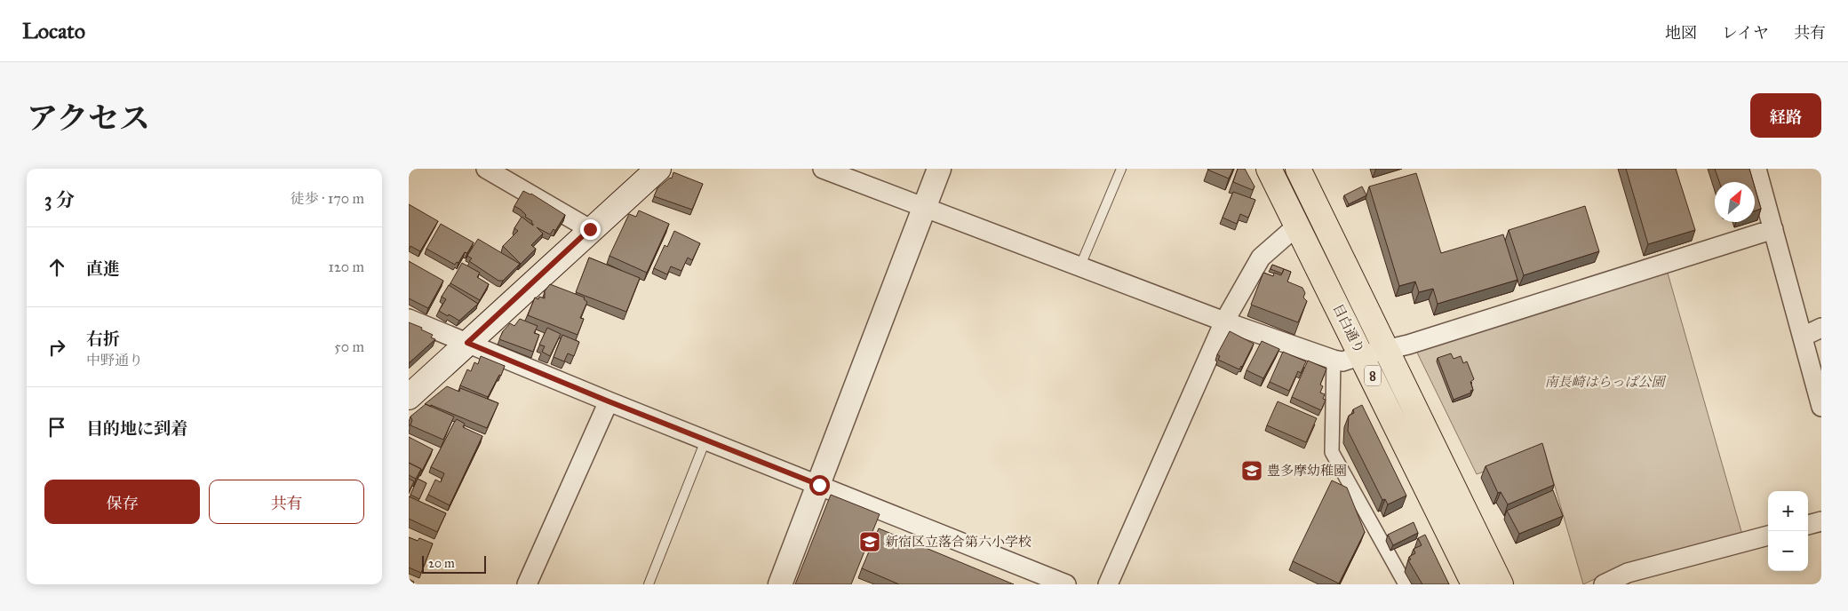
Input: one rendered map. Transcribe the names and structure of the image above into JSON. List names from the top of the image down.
{
  "streets": {
    "main road": ["目白通り", "8"]
  },
  "parks": ["南長崎はらっぱ公園"],
  "places": {
    "school or university": ["豊多摩幼稚園", "新宿区立落合第六小学校"]
  },
  "scale_bar": "20 m",
  "north": "top right",
  "page": {
    "header": "Locato",
    "nav": ["地図", "レイヤ", "共有"],
    "title": "アクセス",
    "buttons": [
      "経路",
      ["保存", "共有"]
    ],
    "heading": ["3 分", "徒歩 · 170 m"],
    "list": [
      ["直進", "120 m"],
      ["右折", "中野通り", "50 m"],
      "目的地に到着"
    ],
    "map_buttons": ["+", "−"],
    "scale": "20 m"
  }
}
